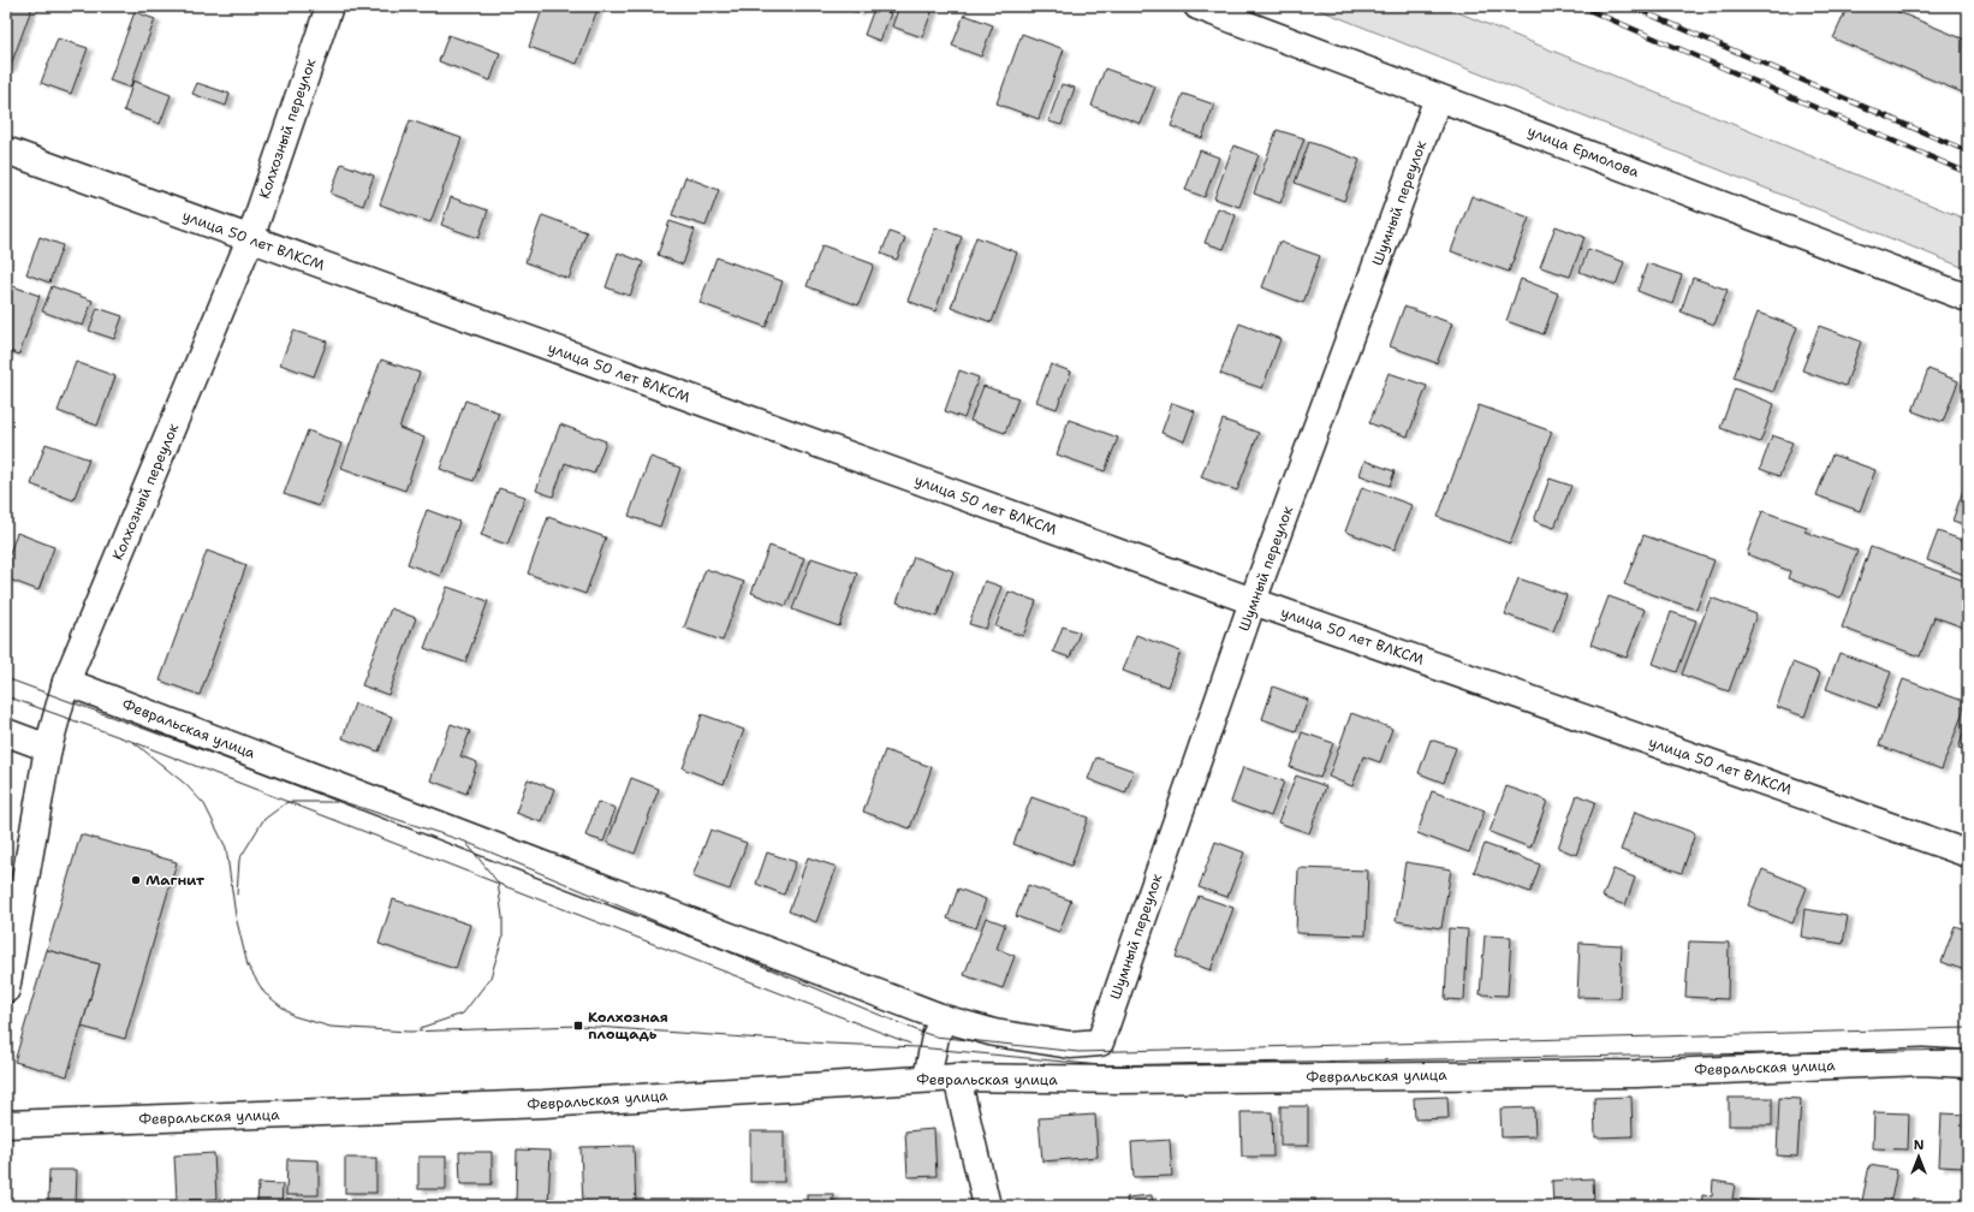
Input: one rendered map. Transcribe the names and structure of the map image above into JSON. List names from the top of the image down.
{
  "streets": {
    "street": [
      "Колхозный переулок",
      "улица Ермолова",
      "Шумный переулок",
      "улица 50 лет ВЛКСМ",
      "Февральская улица"
    ]
  },
  "crossings": [
    ["Колхозный переулок", "улица 50 лет ВЛКСМ"],
    ["Колхозный переулок", "Февральская улица"],
    ["улица Ермолова", "Шумный переулок"],
    ["Шумный переулок", "улица 50 лет ВЛКСМ"],
    ["Шумный переулок", "Февральская улица"]
  ],
  "places": {
    "other": ["Магнит"],
    "transit": ["Колхозная площадь"]
  },
  "north": "top"
}
